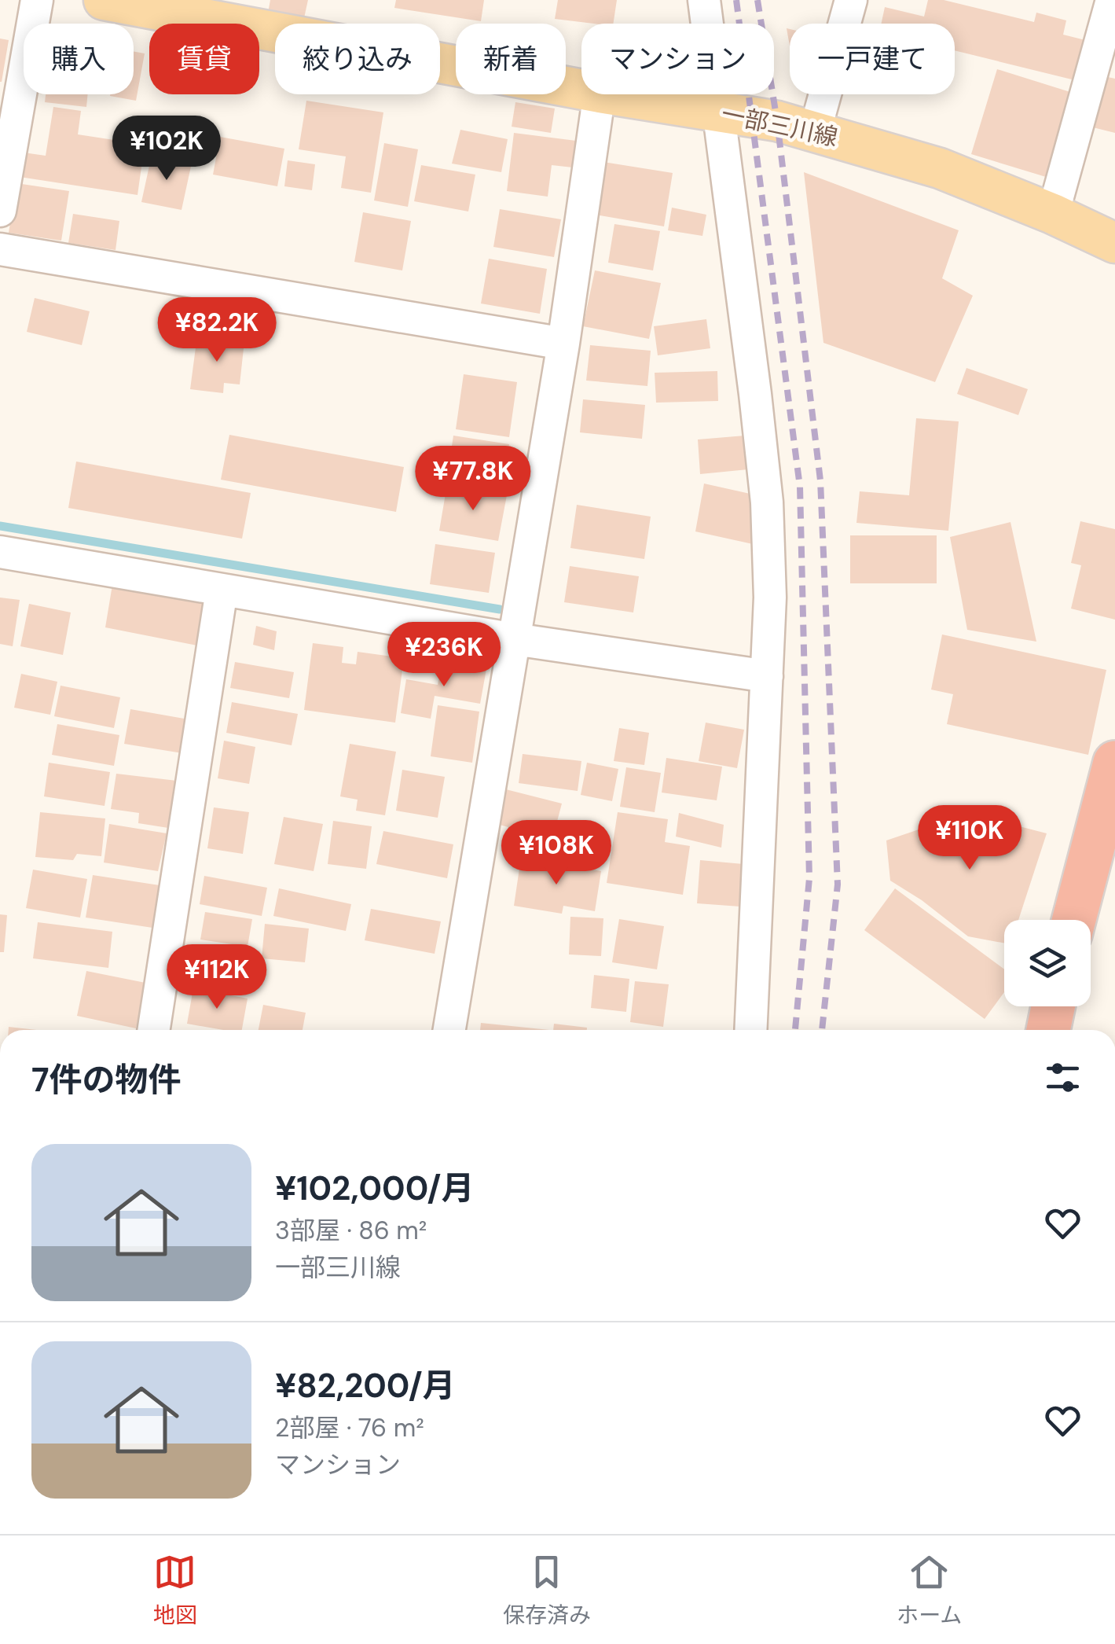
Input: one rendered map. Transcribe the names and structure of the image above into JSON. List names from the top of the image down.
{
  "streets": {
    "main road": ["一部三川線"]
  },
  "page": {
    "chip": [
      "購入",
      "賃貸",
      "絞り込み",
      "新着",
      "マンション",
      "一戸建て"
    ],
    "price": [
      "¥102K",
      "¥82.2K",
      "¥77.8K",
      "¥236K",
      "¥110K",
      "¥108K",
      "¥112K"
    ],
    "heading": "7件の物件",
    "list": [
      {
        "name": "¥102,000/月",
        "note": "3部屋 · 86 m² · 一部三川線"
      },
      {
        "name": "¥82,200/月",
        "note": "2部屋 · 76 m² · マンション"
      }
    ],
    "tabs": ["地図", "保存済み", "ホーム"]
  }
}
